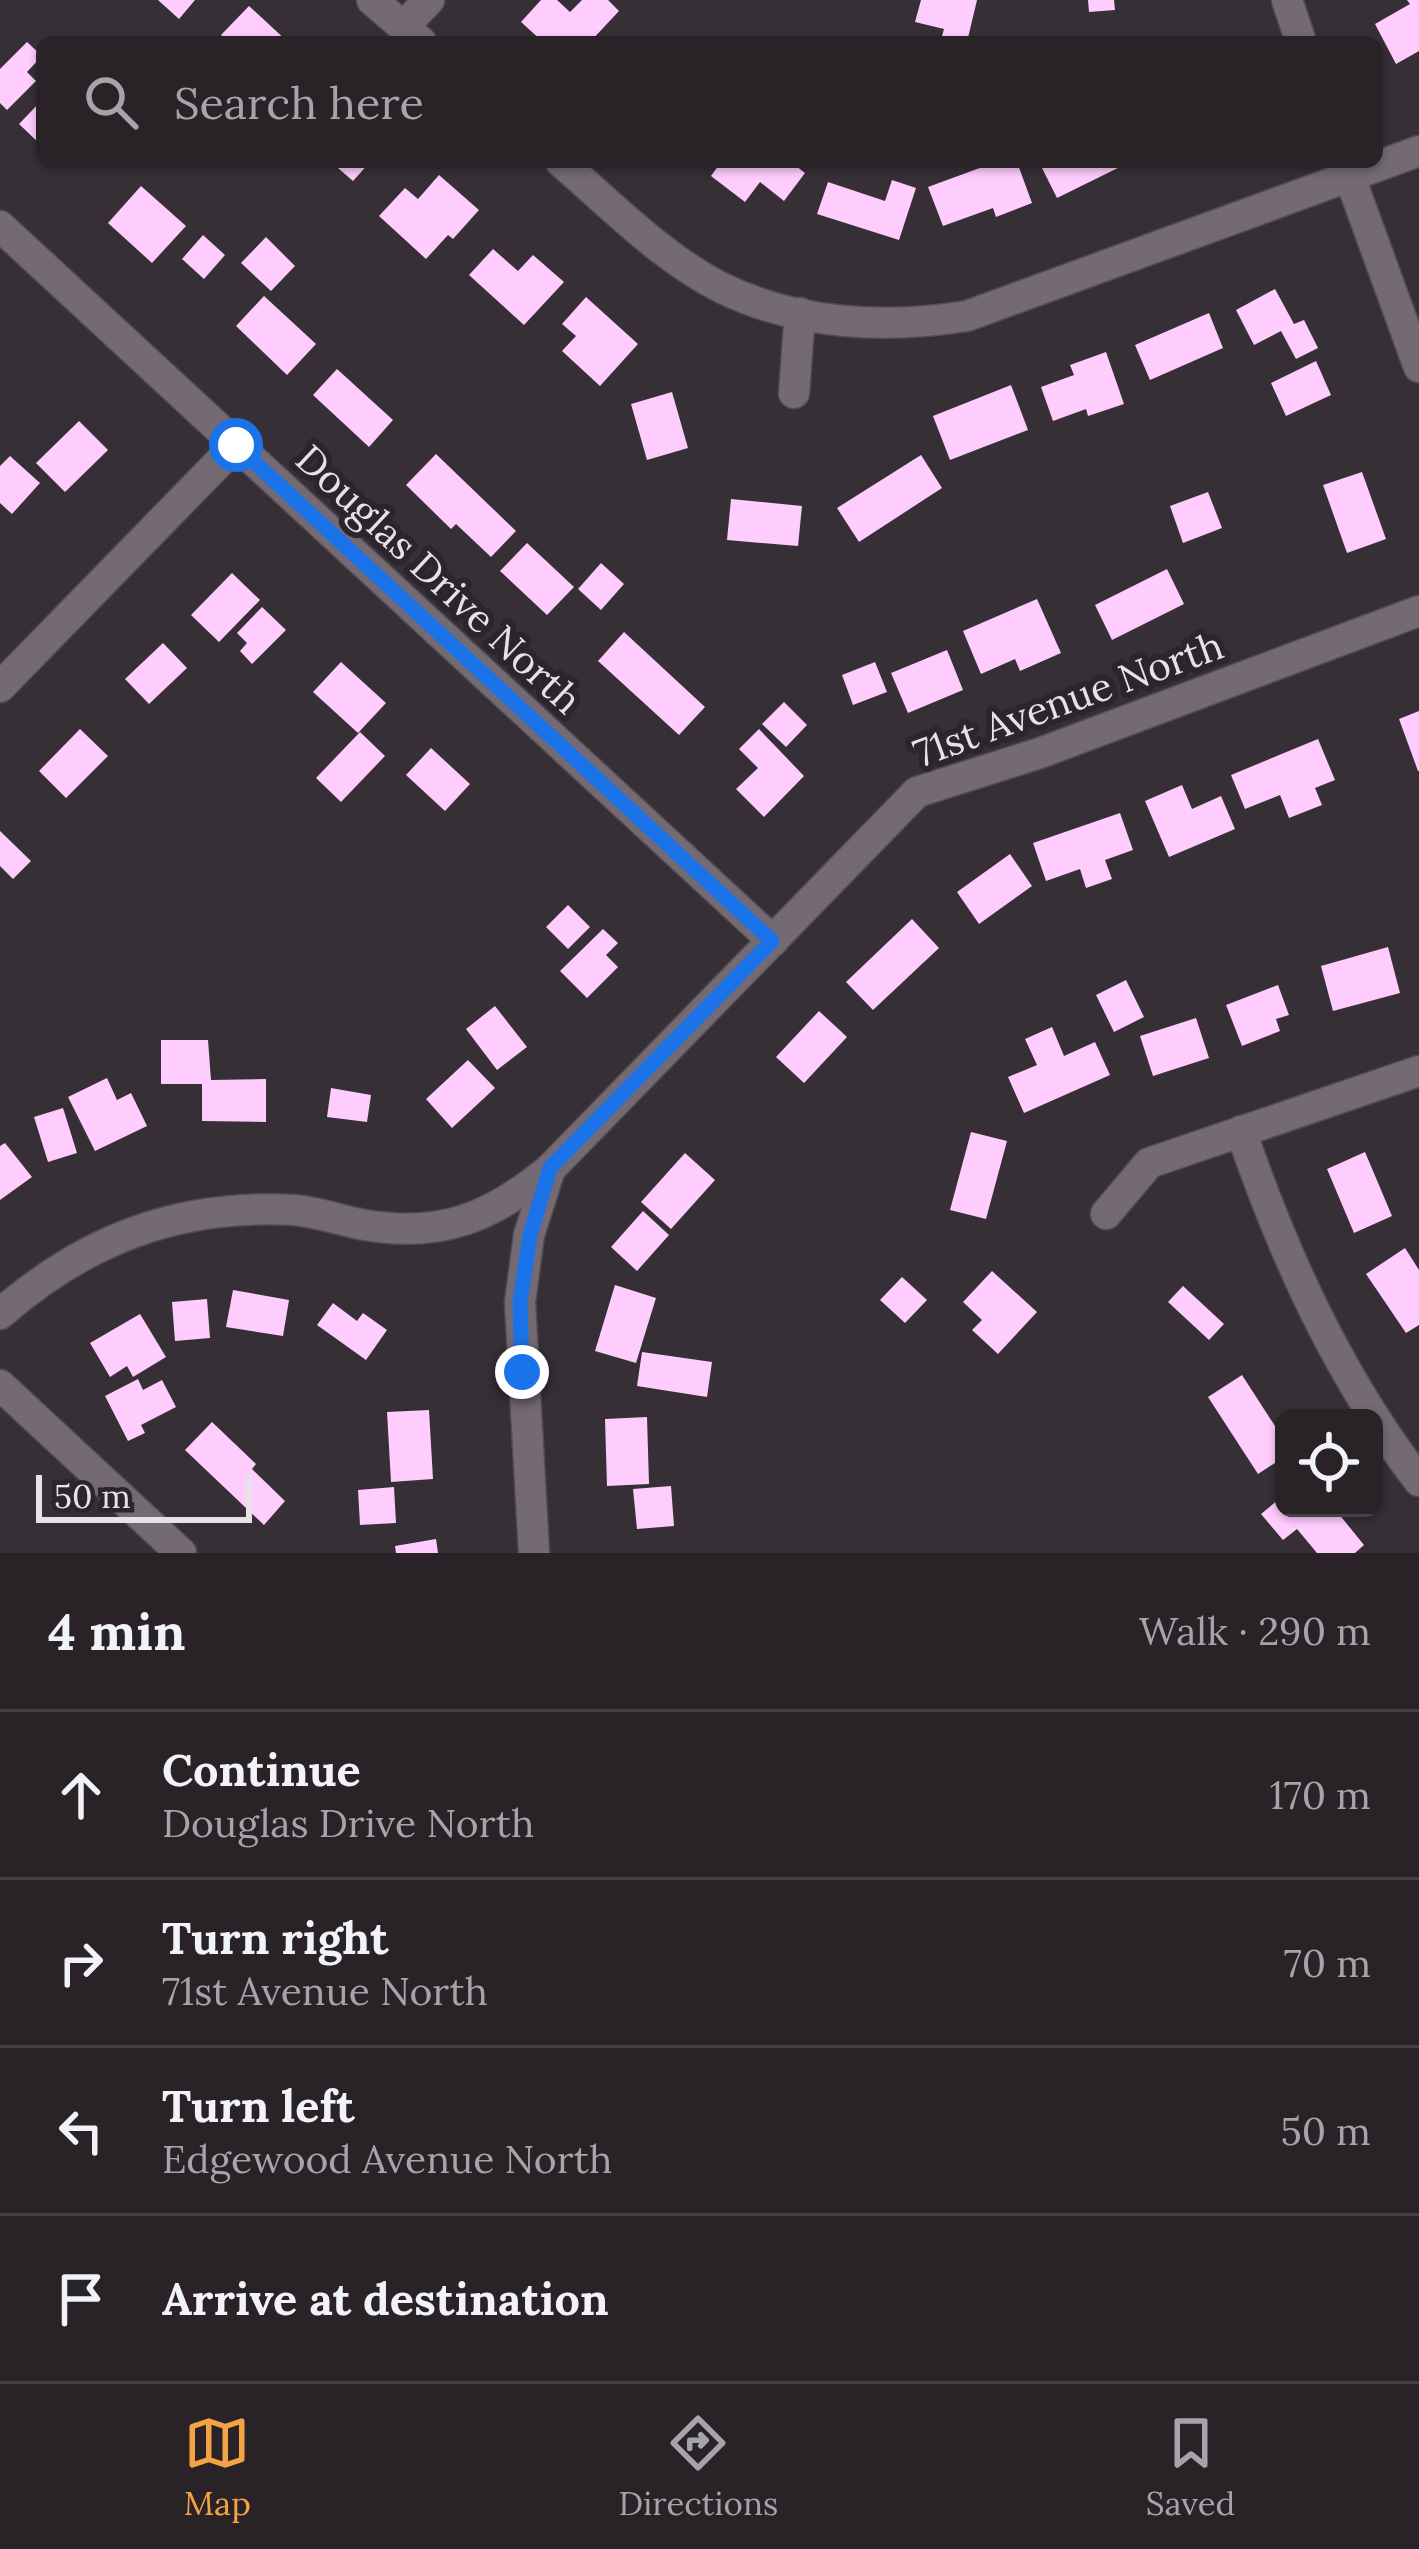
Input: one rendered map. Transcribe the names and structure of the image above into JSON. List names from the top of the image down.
{
  "streets": {
    "street": ["Douglas Drive North", "71st Avenue North"]
  },
  "crossings": [
    ["Douglas Drive North", "71st Avenue North"]
  ],
  "scale_bar": "50 m",
  "page": {
    "search": "Search here",
    "scale": "50 m",
    "heading": ["4 min", "Walk · 290 m"],
    "list": [
      ["Continue", "Douglas Drive North", "170 m"],
      ["Turn right", "71st Avenue North", "70 m"],
      ["Turn left", "Edgewood Avenue North", "50 m"],
      "Arrive at destination"
    ],
    "nav": ["Map", "Directions", "Saved"]
  }
}
